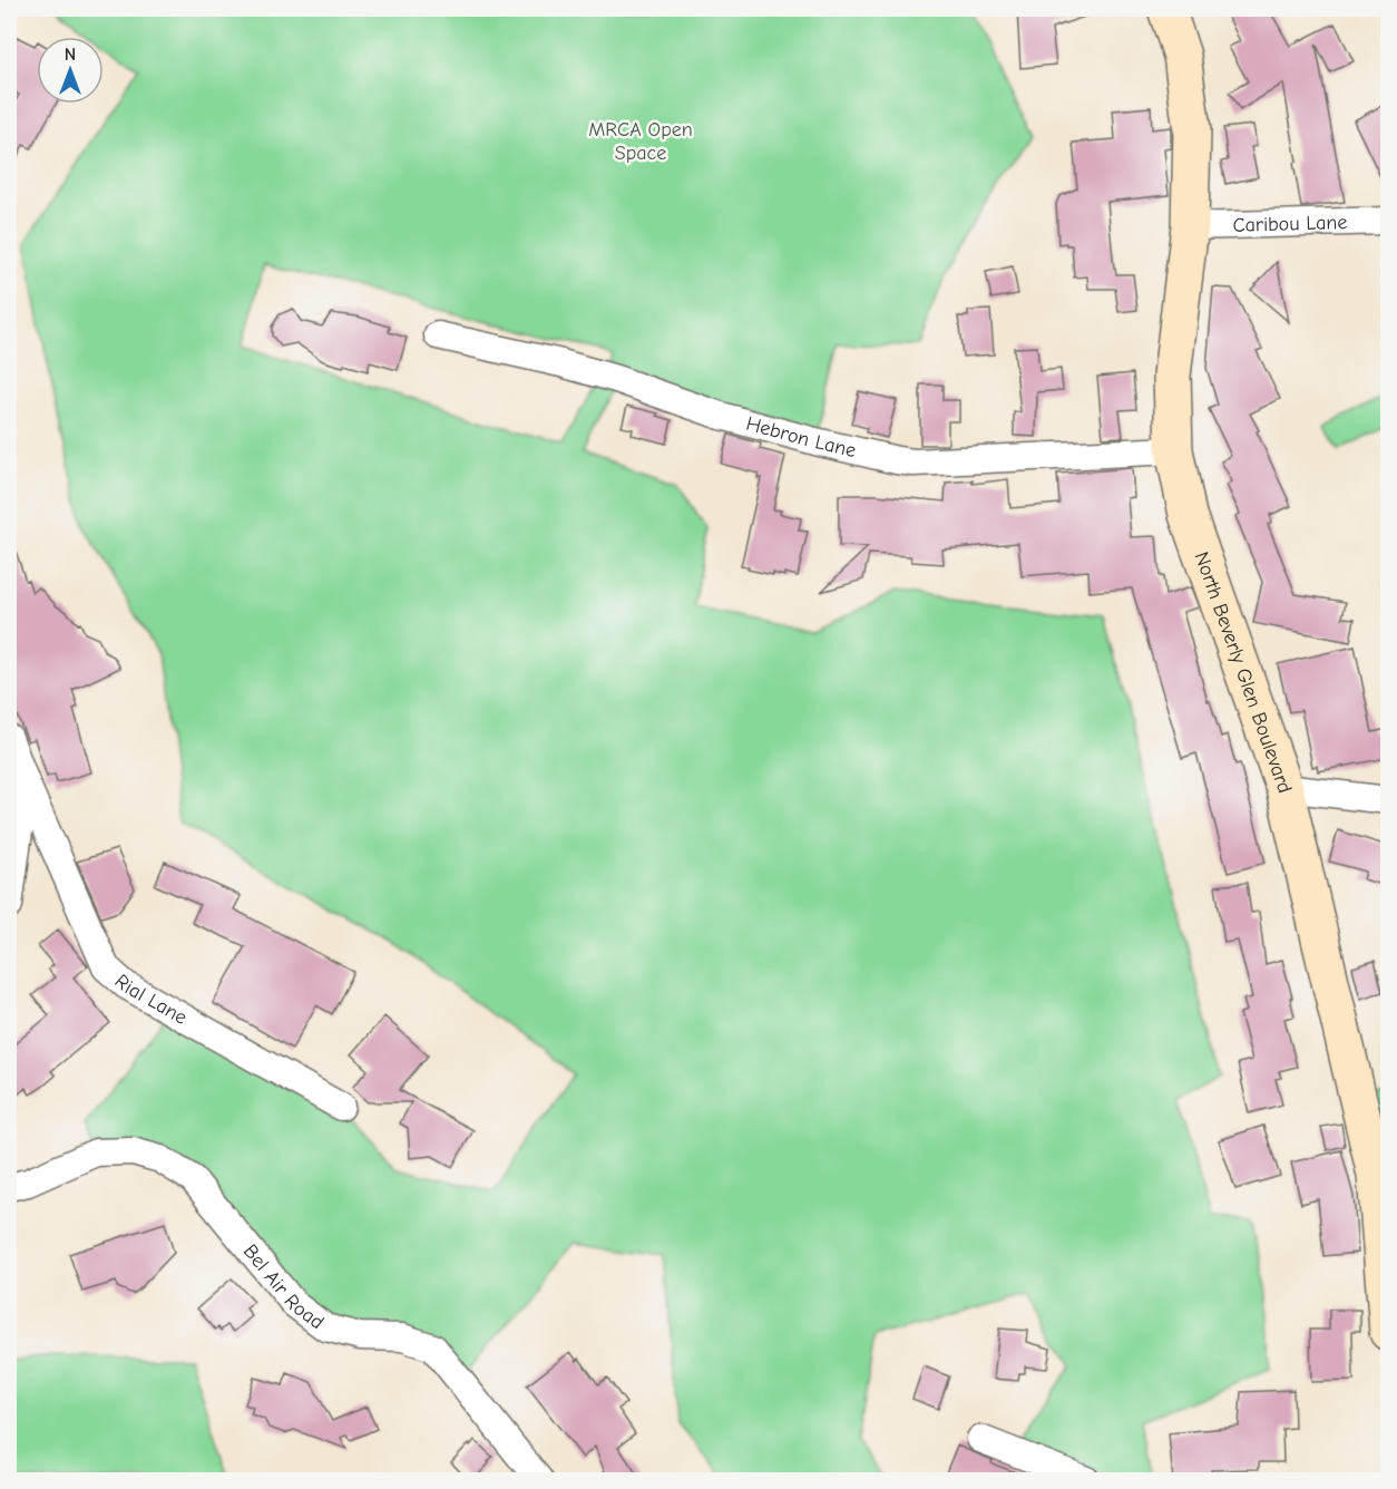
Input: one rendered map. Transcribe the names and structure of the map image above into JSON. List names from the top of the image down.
{
  "streets": {
    "main road": ["North Beverly Glen Boulevard"],
    "street": [
      "Caribou Lane",
      "Hebron Lane",
      "Rial Lane",
      "Bel Air Road"
    ]
  },
  "crossings": [
    ["Caribou Lane", "North Beverly Glen Boulevard"],
    ["Hebron Lane", "North Beverly Glen Boulevard"]
  ],
  "parks": ["MRCA Open Space"],
  "north": "top"
}
